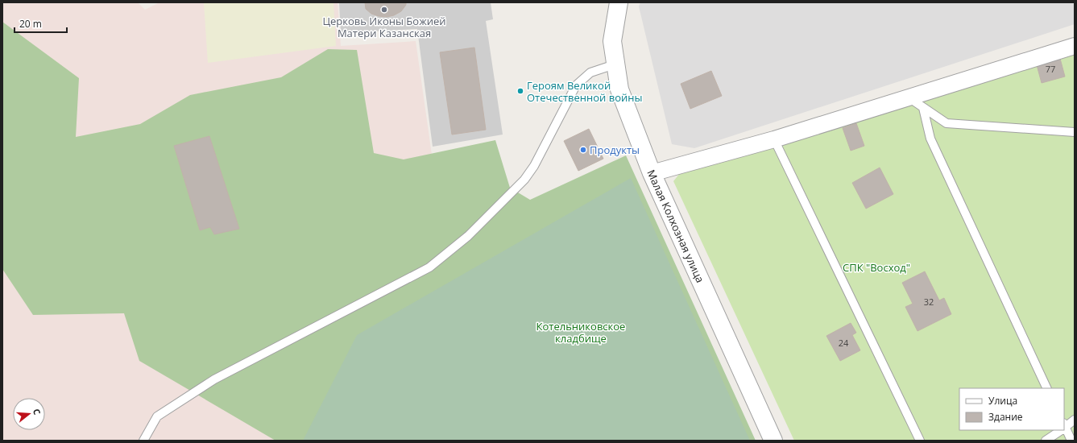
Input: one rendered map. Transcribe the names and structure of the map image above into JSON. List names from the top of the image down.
{
  "streets": {
    "street": ["Малая Колхозная улица"]
  },
  "parks": ["СПК \"Восход\"", "Котельниковское кладбище"],
  "places": ["Церковь Иконы Божией Матери Казанская", "Героям Великой Отечественной войны", "Продукты"],
  "house_numbers": ["77", "32", "24"],
  "legend": ["Улица", "Здание"],
  "scale_bar": "20 m",
  "north": "right"
}
